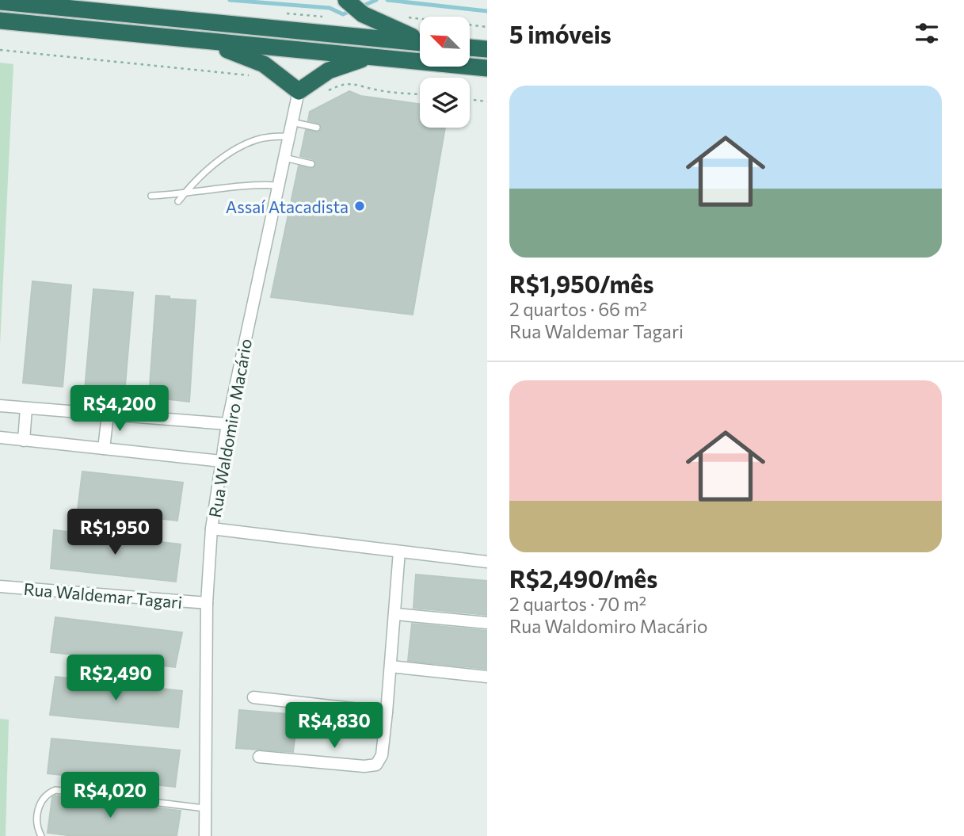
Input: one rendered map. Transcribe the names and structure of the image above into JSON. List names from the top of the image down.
{
  "streets": {
    "street": ["Rua Waldomiro Macário", "Rua Waldemar Tagari"]
  },
  "crossings": [
    ["Rua Waldomiro Macário", "Rua Waldemar Tagari"]
  ],
  "places": ["Assaí Atacadista"],
  "north": "top left",
  "page": {
    "heading": "5 imóveis",
    "list": [
      {
        "name": "R$1,950/mês",
        "note": "2 quartos · 66 m² · Rua Waldemar Tagari"
      },
      {
        "name": "R$2,490/mês",
        "note": "2 quartos · 70 m² · Rua Waldomiro Macário"
      }
    ],
    "price": [
      "R$4,200",
      "R$1,950",
      "R$2,490",
      "R$4,830",
      "R$4,020"
    ]
  }
}
